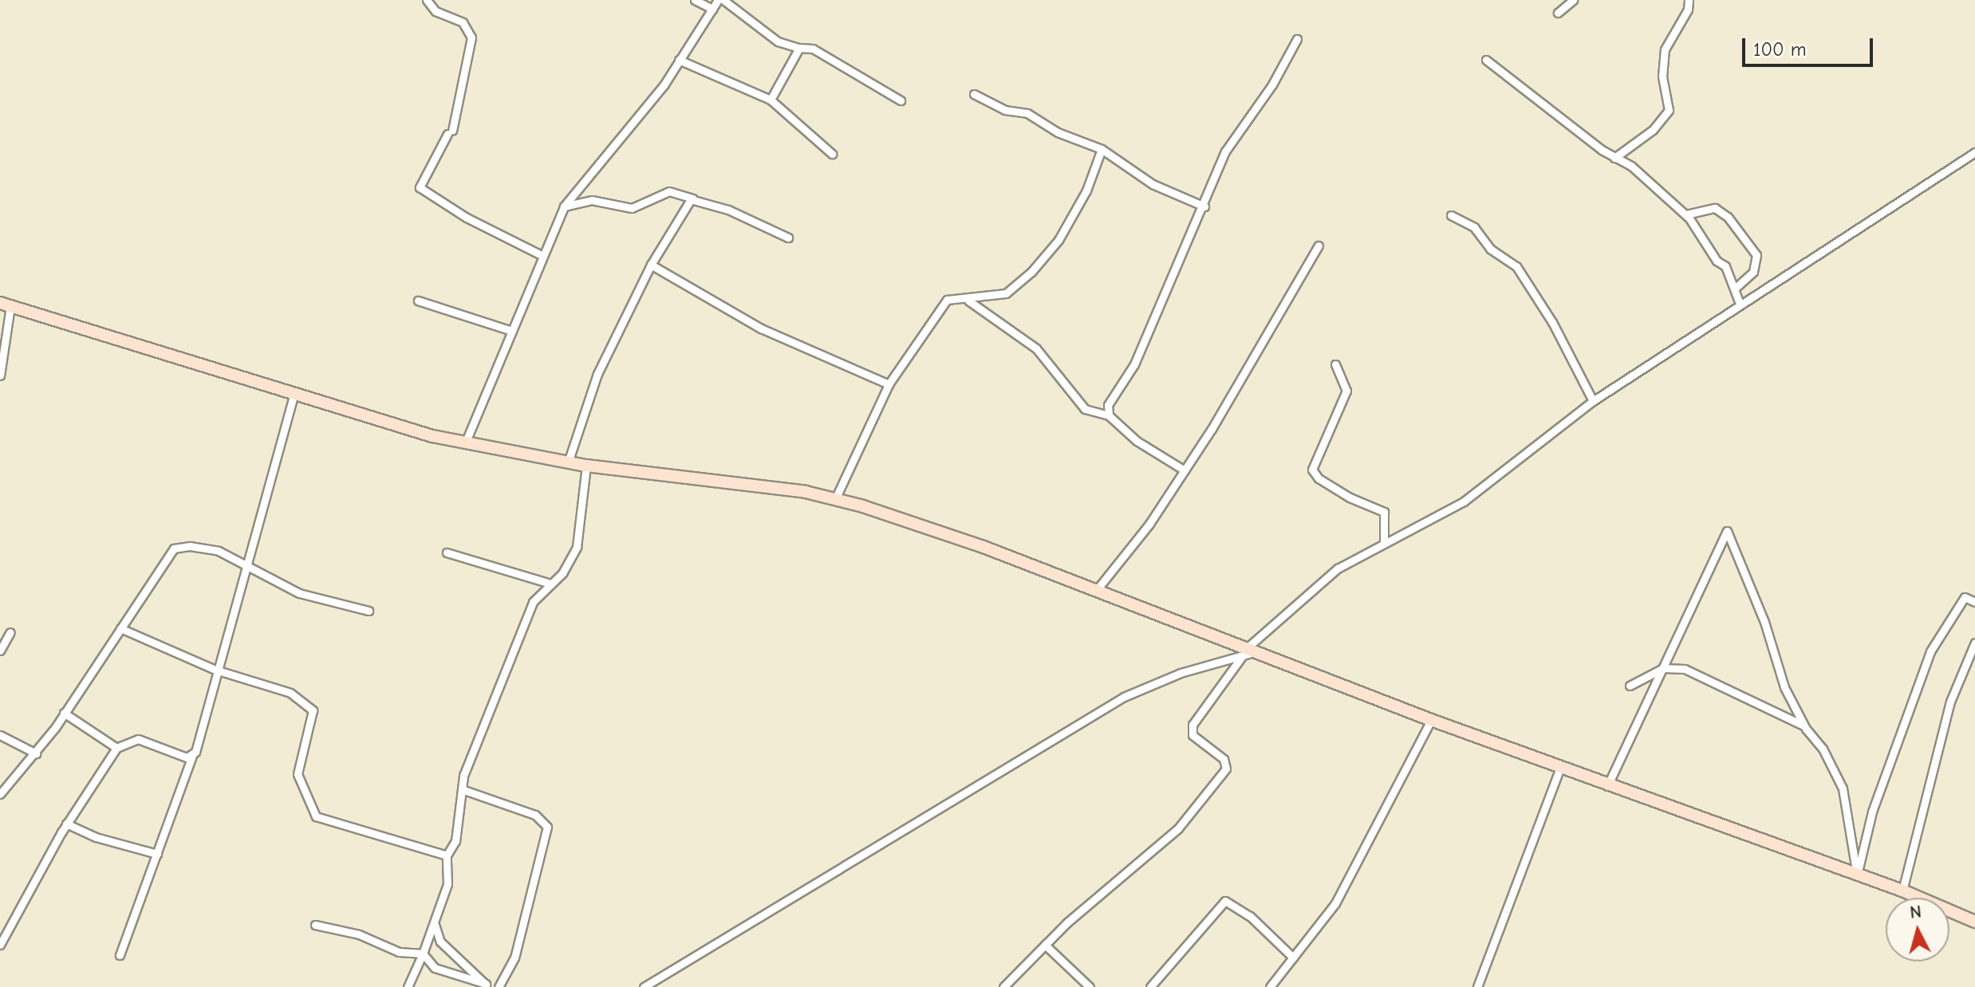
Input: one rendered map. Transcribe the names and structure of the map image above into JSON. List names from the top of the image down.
{
  "scale_bar": "100 m",
  "north": "top"
}
